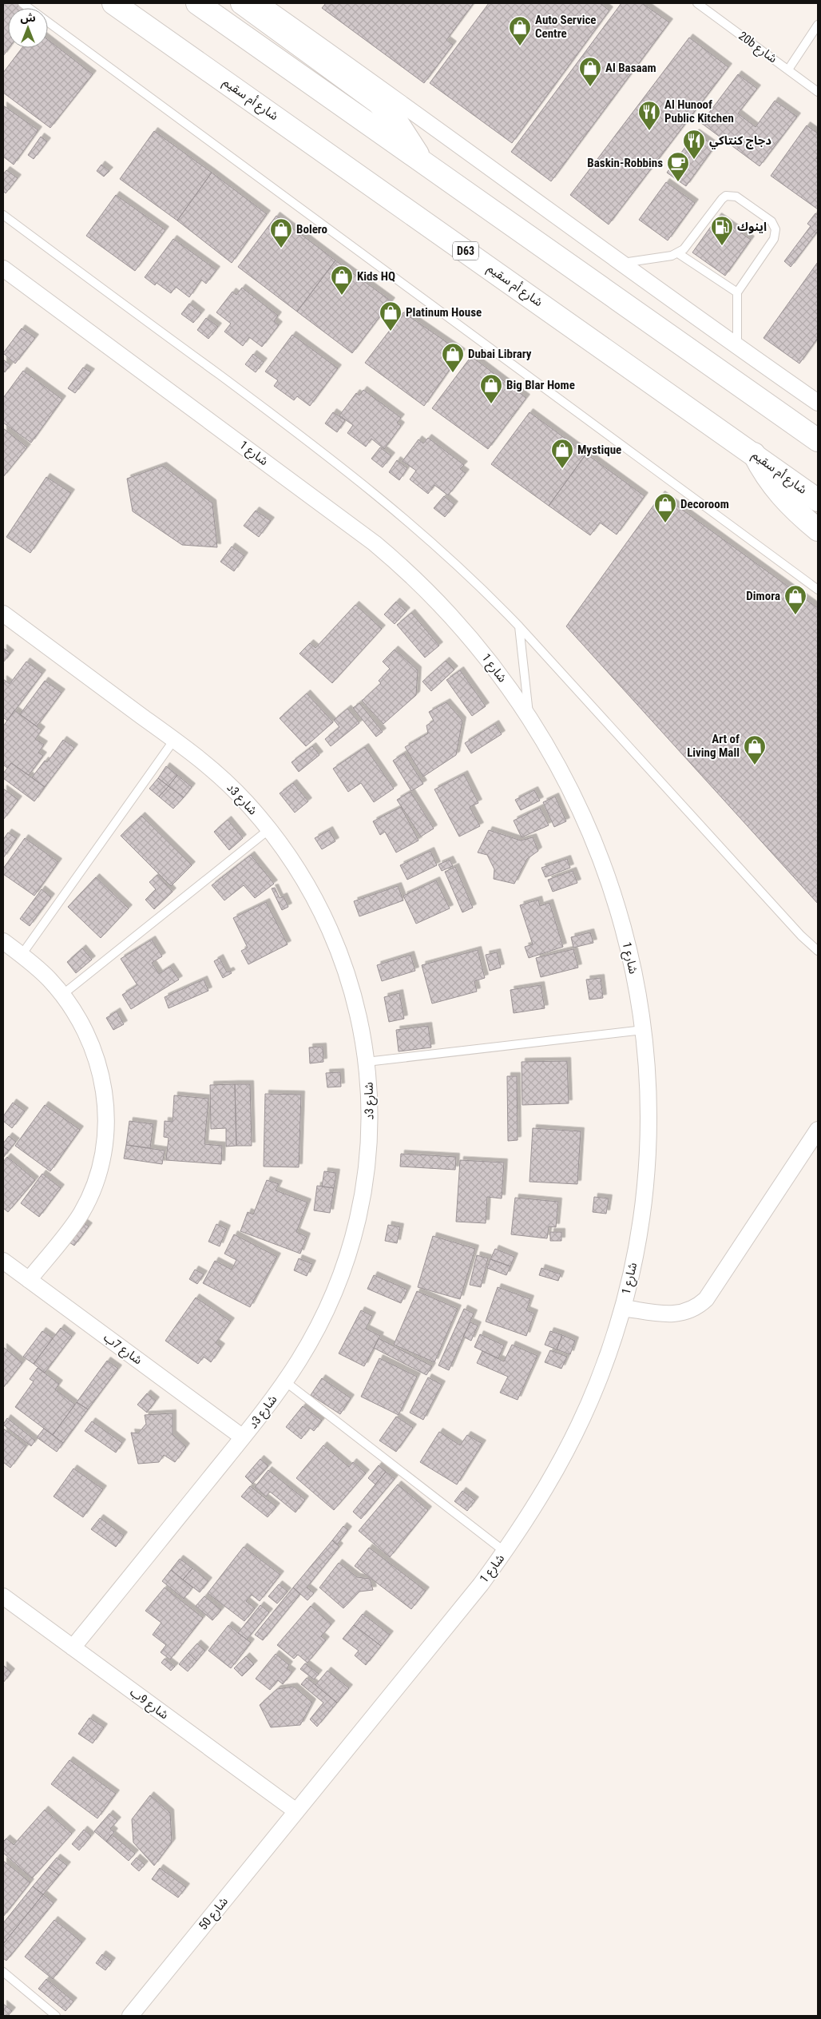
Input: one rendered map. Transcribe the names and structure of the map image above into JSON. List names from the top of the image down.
{
  "streets": {
    "main road": ["شارع أم سقيم", "D63"],
    "street": [
      "شارع 1",
      "شارع 3د",
      "شارع 7ب",
      "شارع 9ب",
      "شارع 50"
    ],
    "lane": ["20b شارع"]
  },
  "crossings": [
    ["شارع 1", "شارع 9ب"],
    ["شارع 1", "شارع 50"],
    ["شارع 3د", "شارع 7ب"],
    ["شارع 3د", "شارع 9ب"],
    ["شارع 9ب", "شارع 50"]
  ],
  "places": {
    "shop": [
      "Auto Service Centre",
      "Al Basaam",
      "Bolero",
      "Kids HQ",
      "Platinum House",
      "Dubai Library",
      "Big Blar Home",
      "Mystique",
      "Decoroom",
      "Dimora",
      "Art of Living Mall"
    ],
    "restaurant": ["Al Hunoof Public Kitchen", "دجاج كنتاكي"],
    "cafe": ["Baskin-Robbins"],
    "fuel station": ["اينوك"]
  },
  "north": "top"
}
